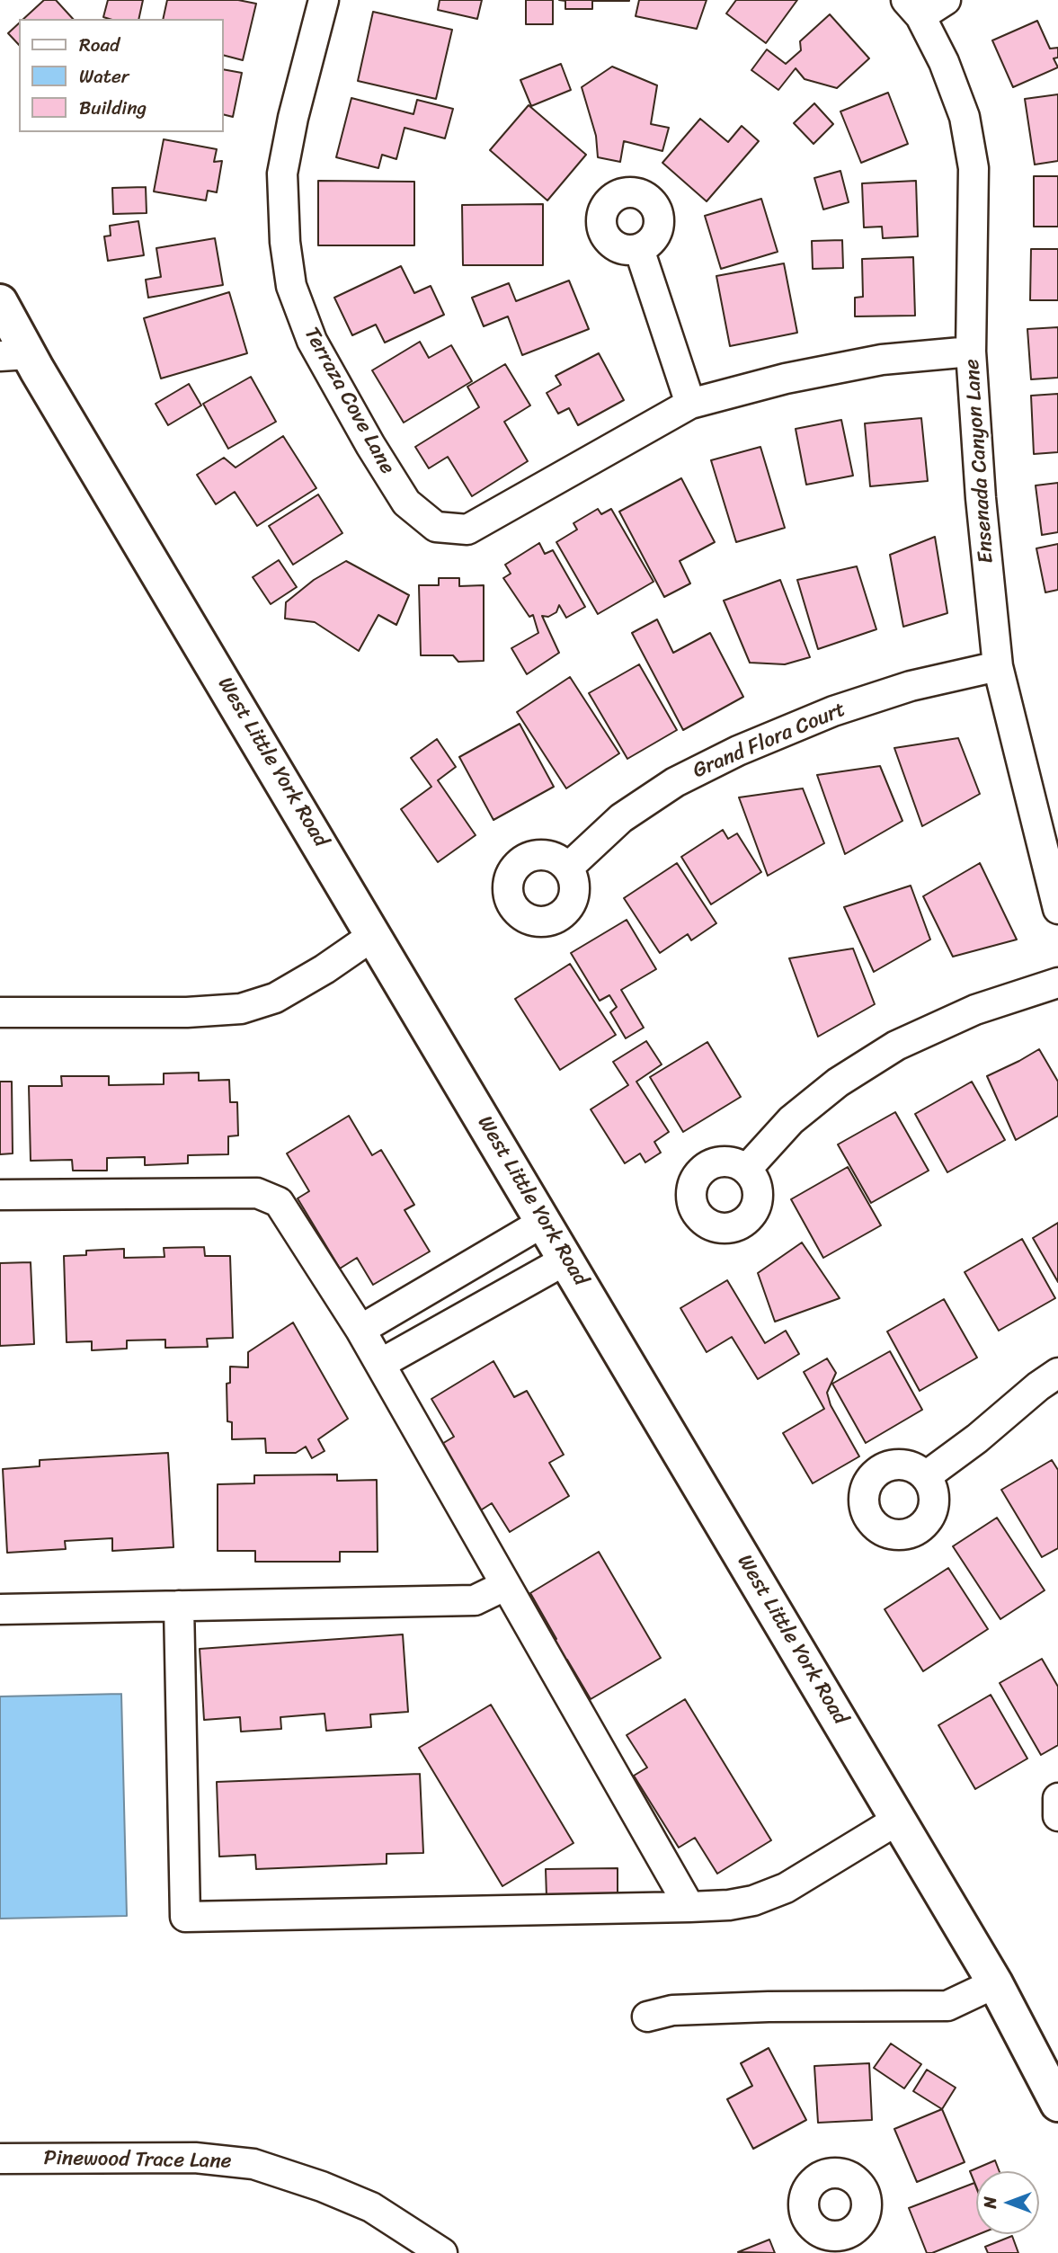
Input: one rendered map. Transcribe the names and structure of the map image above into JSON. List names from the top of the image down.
{
  "streets": {
    "main road": ["West Little York Road"],
    "street": [
      "Terraza Cove Lane",
      "Ensenada Canyon Lane",
      "Grand Flora Court",
      "Pinewood Trace Lane"
    ]
  },
  "crossings": [
    ["Ensenada Canyon Lane", "Grand Flora Court"]
  ],
  "legend": ["Road", "Water", "Building"],
  "north": "left"
}
